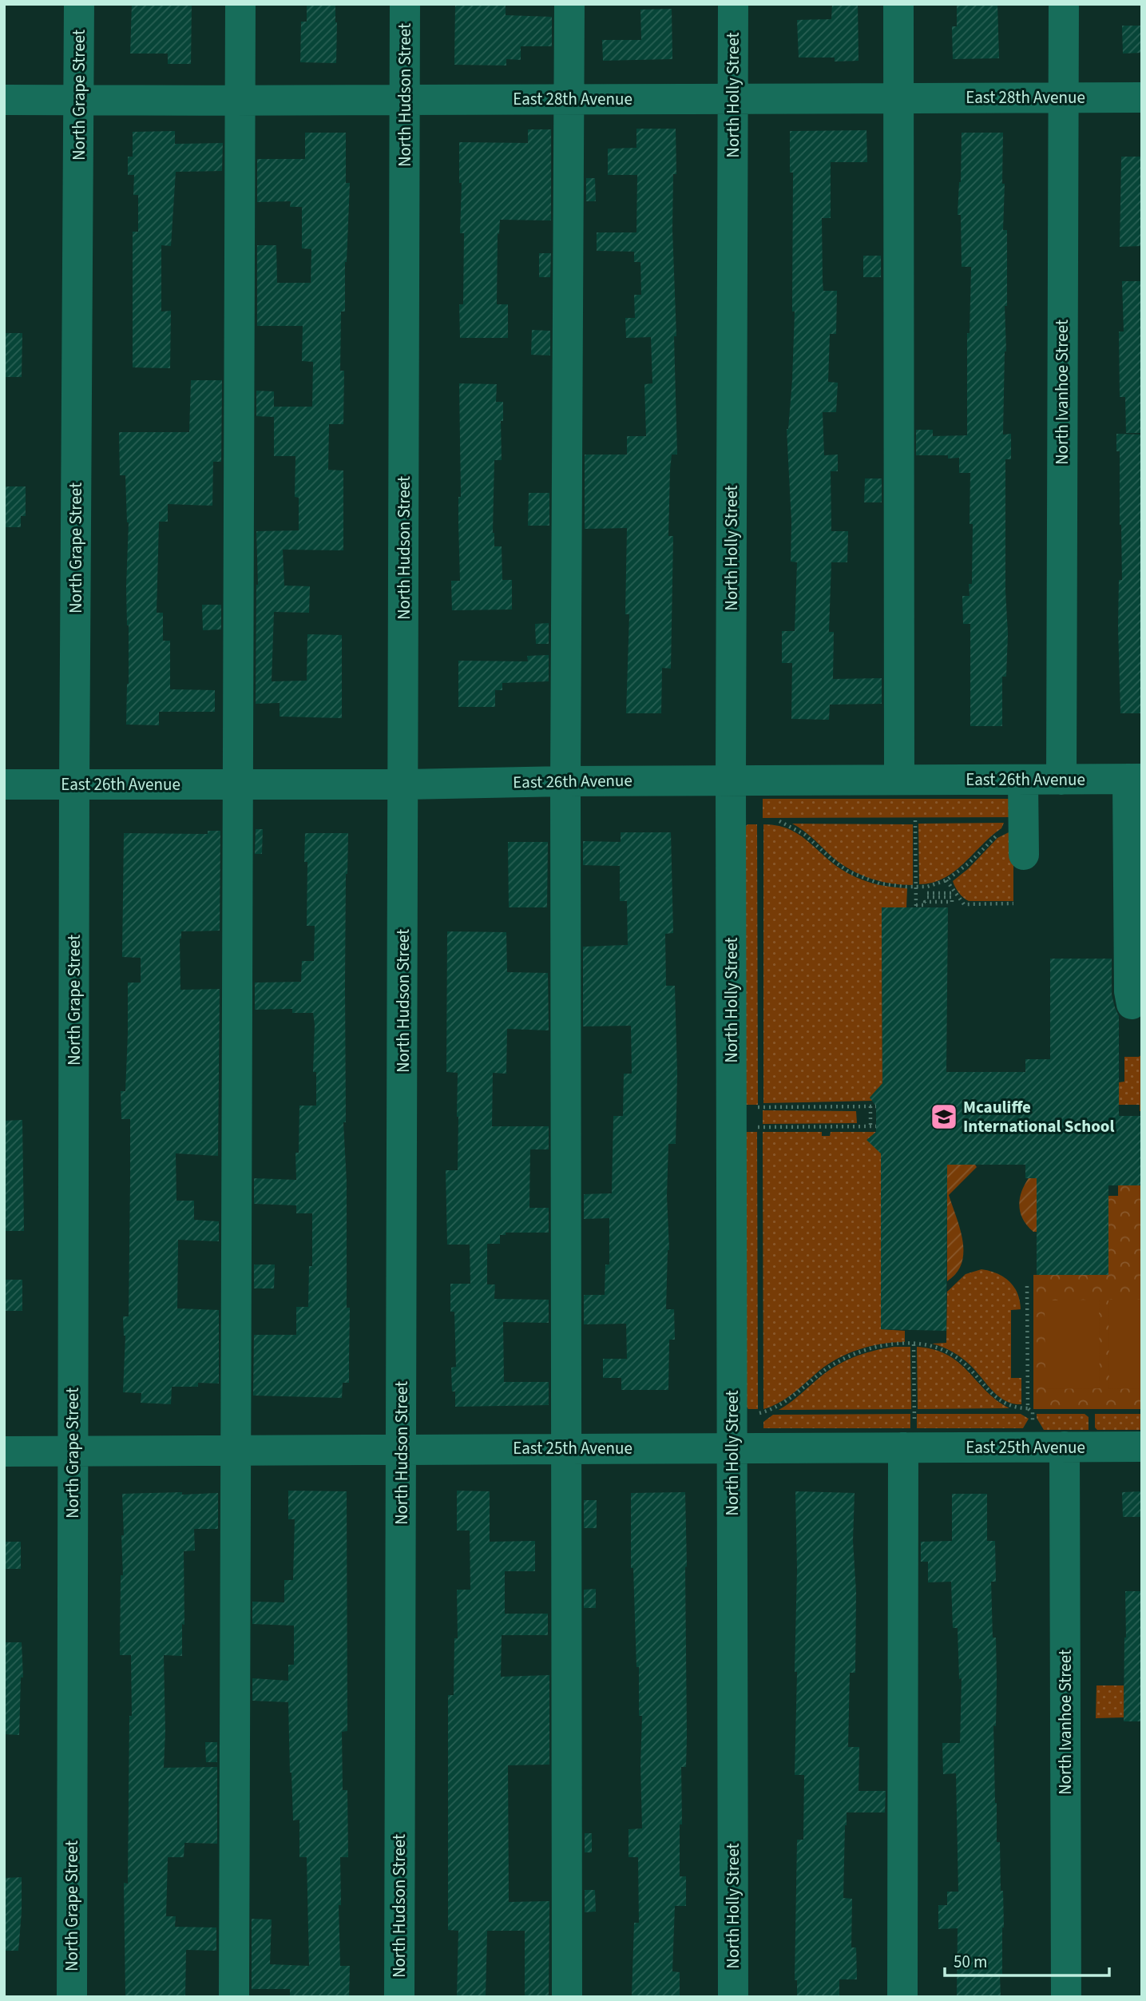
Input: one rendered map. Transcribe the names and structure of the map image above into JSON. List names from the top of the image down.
{
  "streets": {
    "street": [
      "North Grape Street",
      "North Hudson Street",
      "North Holly Street",
      "East 28th Avenue",
      "North Ivanhoe Street",
      "East 26th Avenue",
      "East 25th Avenue"
    ]
  },
  "crossings": [
    ["North Grape Street", "East 28th Avenue"],
    ["North Grape Street", "East 26th Avenue"],
    ["North Grape Street", "East 25th Avenue"],
    ["North Hudson Street", "East 28th Avenue"],
    ["North Hudson Street", "East 26th Avenue"],
    ["North Hudson Street", "East 25th Avenue"],
    ["North Holly Street", "East 28th Avenue"],
    ["North Holly Street", "East 26th Avenue"],
    ["North Holly Street", "East 25th Avenue"],
    ["East 28th Avenue", "North Ivanhoe Street"],
    ["North Ivanhoe Street", "East 26th Avenue"],
    ["North Ivanhoe Street", "East 25th Avenue"]
  ],
  "places": {
    "school or university": ["Mcauliffe International School"]
  },
  "scale_bar": "50 m"
}
